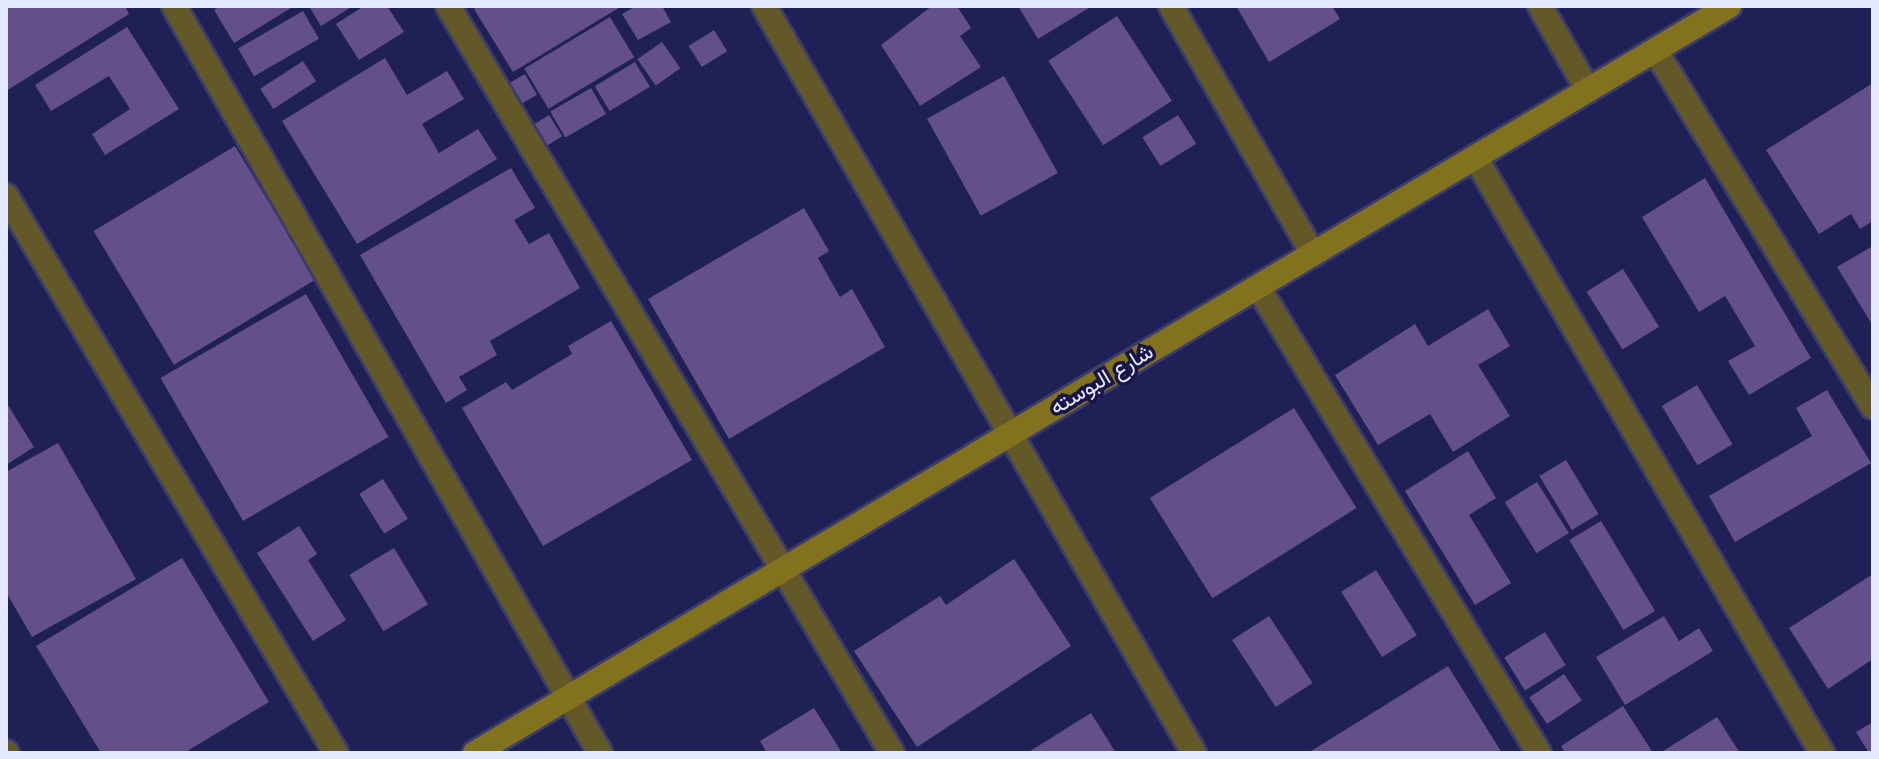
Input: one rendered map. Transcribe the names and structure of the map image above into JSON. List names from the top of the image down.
{
  "streets": {
    "street": ["شارع البوسته"]
  }
}
